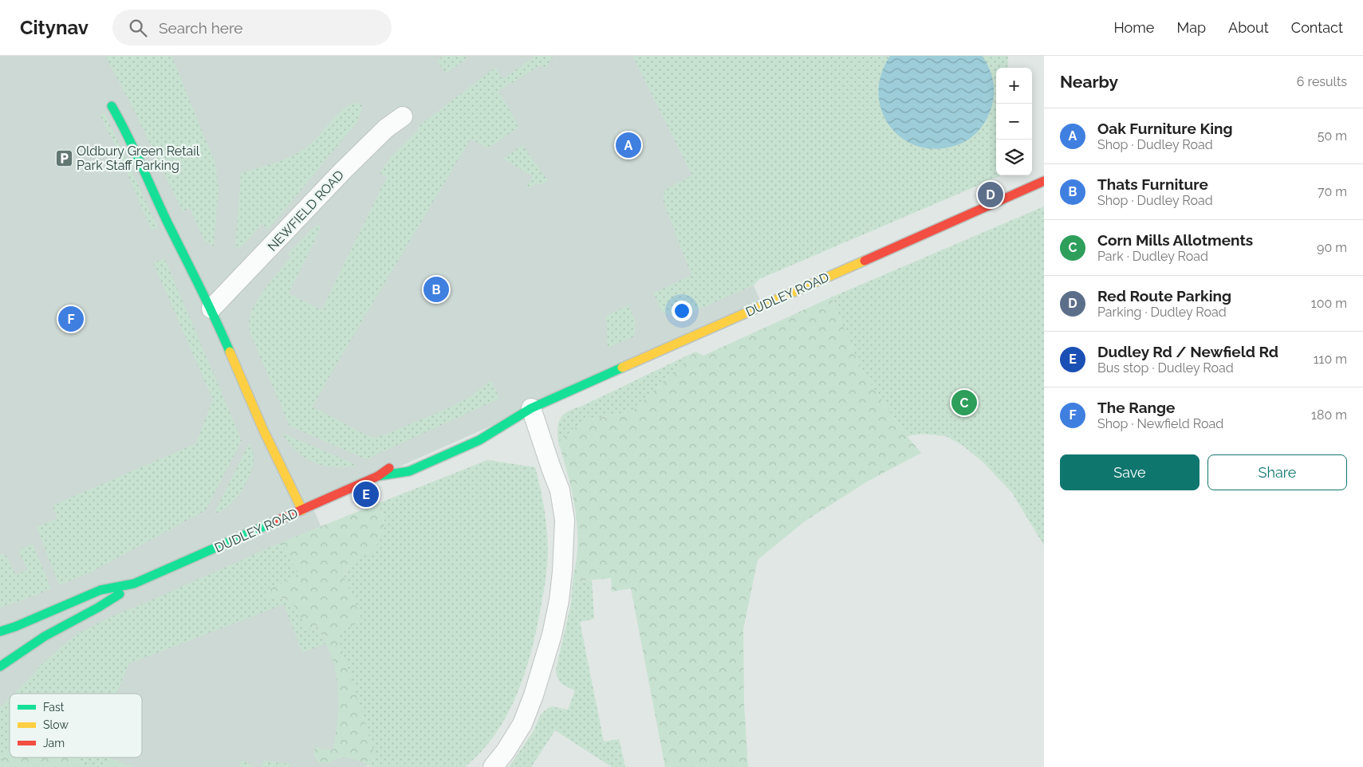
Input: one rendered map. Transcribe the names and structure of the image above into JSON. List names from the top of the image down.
{
  "streets": {
    "main road": ["DUDLEY ROAD"],
    "street": ["NEWFIELD ROAD"]
  },
  "places": {
    "parking": ["Oldbury Green Retail Park Staff Parking"]
  },
  "legend": ["Fast", "Slow", "Jam"],
  "page": {
    "header": "Citynav",
    "search": "Search here",
    "nav": [
      "Home",
      "Map",
      "About",
      "Contact"
    ],
    "heading": ["Nearby", "6 results"],
    "map_buttons": ["+", "−"],
    "list": [
      {
        "mark": "A",
        "name": "Oak Furniture King",
        "note": "Shop · Dudley Road",
        "value": "50 m"
      },
      {
        "mark": "B",
        "name": "Thats Furniture",
        "note": "Shop · Dudley Road",
        "value": "70 m"
      },
      {
        "mark": "C",
        "name": "Corn Mills Allotments",
        "note": "Park · Dudley Road",
        "value": "90 m"
      },
      {
        "mark": "D",
        "name": "Red Route Parking",
        "note": "Parking · Dudley Road",
        "value": "100 m"
      },
      {
        "mark": "E",
        "name": "Dudley Rd / Newfield Rd",
        "note": "Bus stop · Dudley Road",
        "value": "110 m"
      },
      {
        "mark": "F",
        "name": "The Range",
        "note": "Shop · Newfield Road",
        "value": "180 m"
      }
    ],
    "pins": [
      "A",
      "D",
      "B",
      "F",
      "C",
      "E"
    ],
    "buttons": ["Save", "Share"]
  }
}
